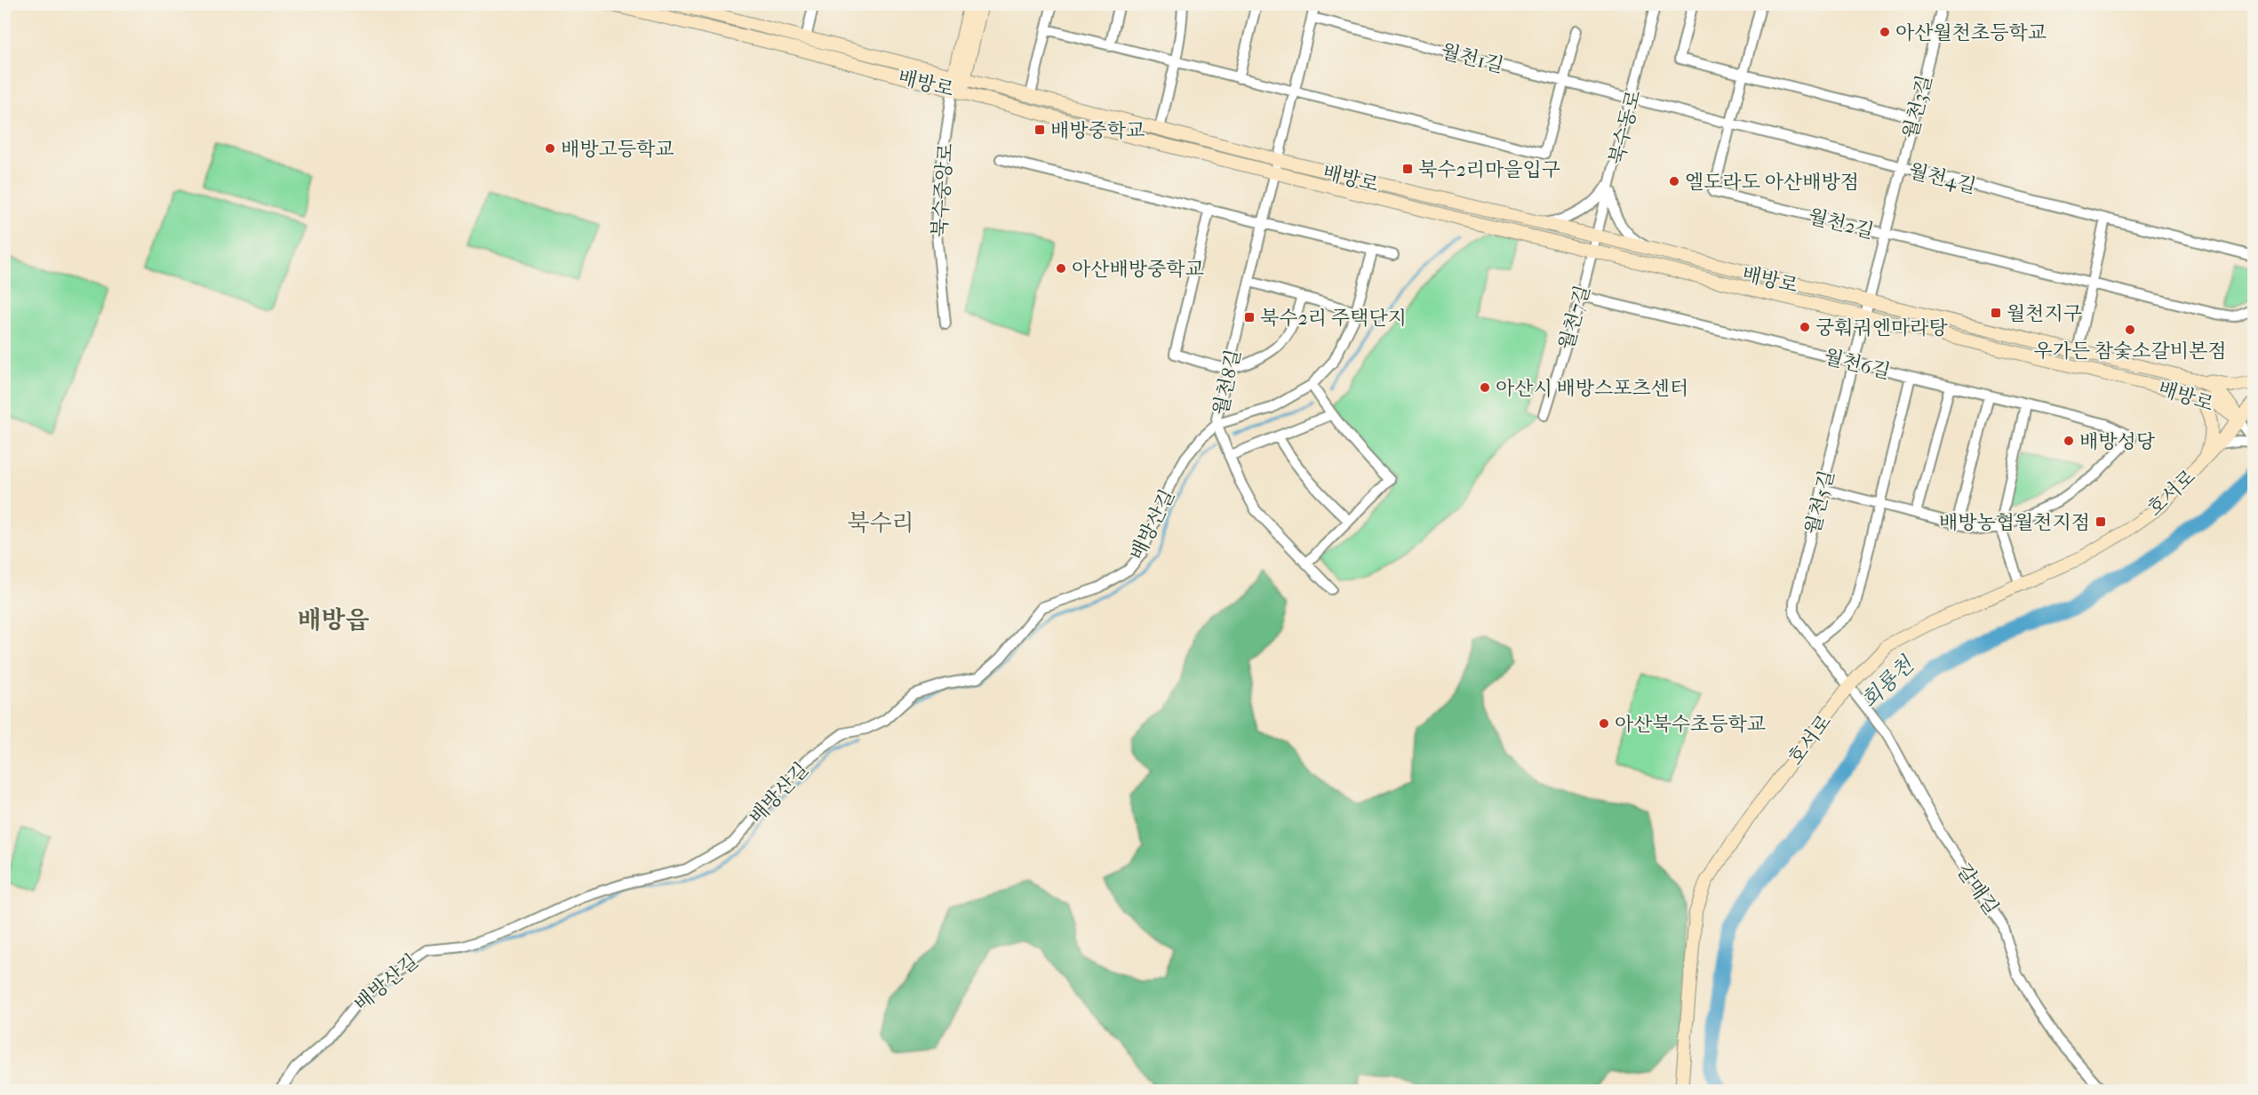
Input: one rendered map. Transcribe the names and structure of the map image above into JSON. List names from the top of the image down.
{
  "streets": {
    "street": [
      "월천1길",
      "배방로",
      "월천3길",
      "북수동로",
      "월천4길",
      "북수중앙로",
      "월천2길",
      "월천7길",
      "월천6길",
      "월천8길",
      "호서로",
      "월천5길",
      "배방산길",
      "갈매길"
    ]
  },
  "crossings": [
    ["월천1길", "북수동로"],
    ["월천1길", "월천4길"],
    ["배방로", "월천3길"],
    ["배방로", "북수동로"],
    ["배방로", "북수중앙로"],
    ["배방로", "월천7길"],
    ["배방로", "월천8길"],
    ["배방로", "호서로"],
    ["배방로", "월천5길"],
    ["월천3길", "월천4길"],
    ["월천3길", "월천2길"],
    ["월천3길", "월천5길"],
    ["북수동로", "월천4길"],
    ["북수동로", "월천7길"],
    ["월천4길", "월천2길"],
    ["월천7길", "월천6길"],
    ["월천6길", "월천5길"],
    ["월천8길", "배방산길"],
    ["호서로", "월천5길"],
    ["호서로", "갈매길"],
    ["월천5길", "갈매길"]
  ],
  "districts": ["북수리", "배방읍"],
  "water": ["회룡천"],
  "places": {
    "other": [
      "아산월천초등학교",
      "배방고등학교",
      "엘도라도 아산배방점",
      "아산배방중학교",
      "궁훠궈엔마라탕",
      "우가든 참숯소갈비본점",
      "아산시 배방스포츠센터",
      "배방성당",
      "아산북수초등학교"
    ],
    "transit": [
      "배방중학교",
      "북수2리마을입구",
      "월천지구",
      "북수2리 주택단지",
      "배방농협월천지점"
    ]
  }
}
